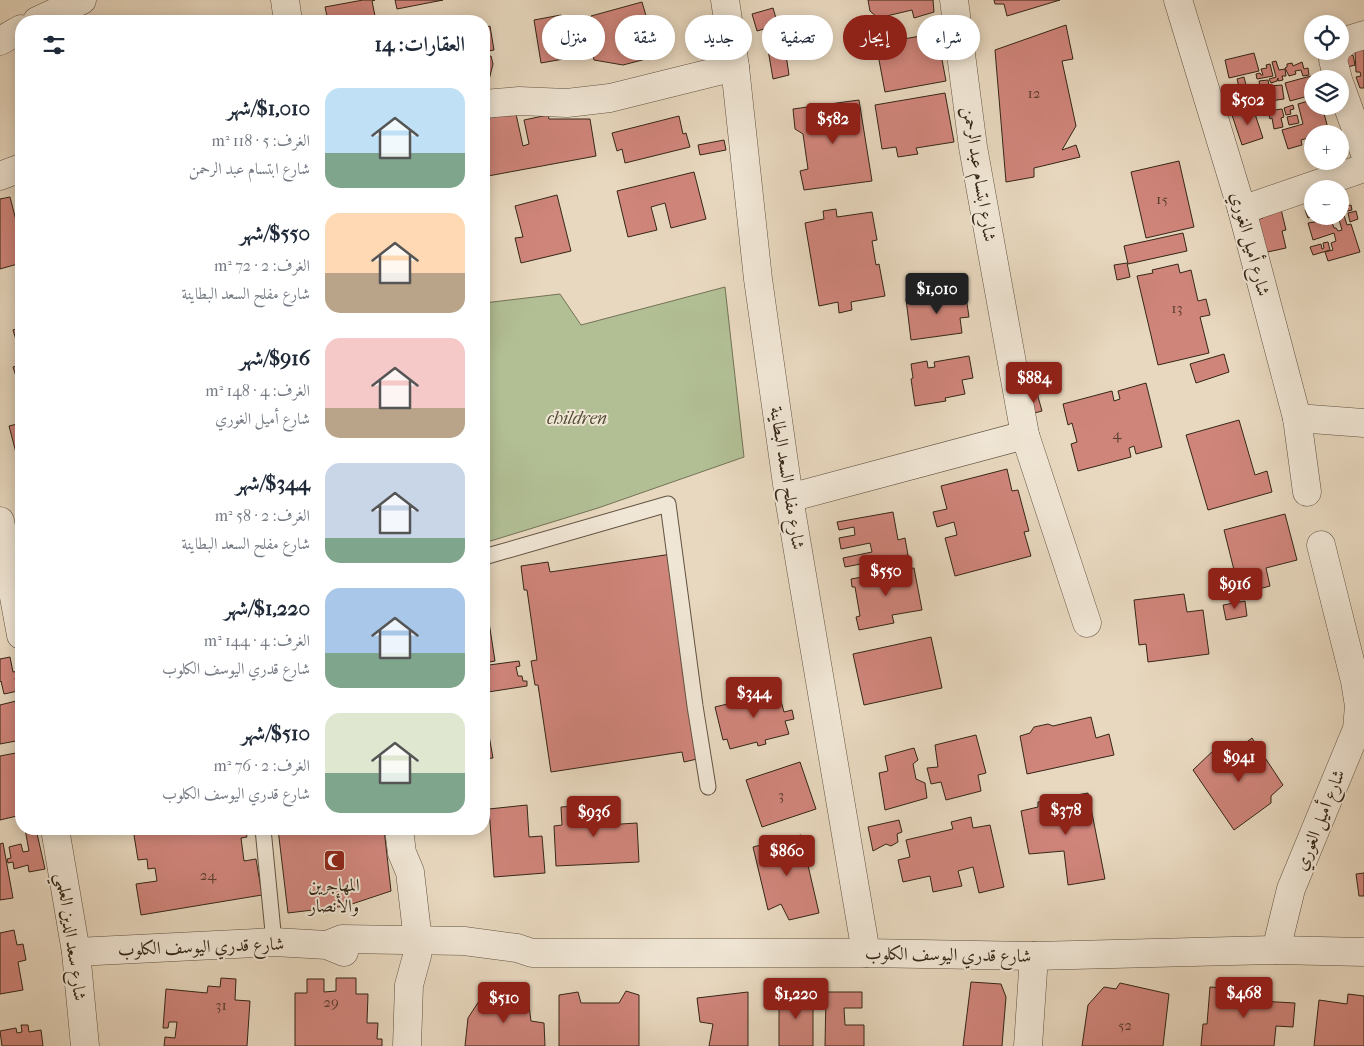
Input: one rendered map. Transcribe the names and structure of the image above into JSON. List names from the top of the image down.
{
  "streets": {
    "street": [
      "شارع ابتسام عبد الرحمن",
      "شارع أميل الغوري",
      "شارع مفلح السعد البطاينة",
      "شارع سعد الدين العلمي",
      "شارع قدري اليوسف الكلوب"
    ]
  },
  "crossings": [
    ["شارع أميل الغوري", "شارع قدري اليوسف الكلوب"],
    ["شارع مفلح السعد البطاينة", "شارع قدري اليوسف الكلوب"],
    ["شارع سعد الدين العلمي", "شارع قدري اليوسف الكلوب"]
  ],
  "parks": ["children"],
  "places": {
    "mosque": ["المهاجرين والأنصار"]
  },
  "house_numbers": [
    "12",
    "15",
    "13",
    "4",
    "3",
    "24",
    "29",
    "31",
    "52"
  ],
  "page": {
    "map_buttons": ["+", "−"],
    "chip": [
      "شراء",
      "إيجار",
      "تصفية",
      "جديد",
      "شقة",
      "منزل"
    ],
    "heading": "العقارات: 14",
    "list": [
      {
        "name": "$1,010/شهر",
        "note": "الغرف: 5 · 118 m² · شارع ابتسام عبد الرحمن"
      },
      {
        "name": "$550/شهر",
        "note": "الغرف: 2 · 72 m² · شارع مفلح السعد البطاينة"
      },
      {
        "name": "$916/شهر",
        "note": "الغرف: 4 · 148 m² · شارع أميل الغوري"
      },
      {
        "name": "$344/شهر",
        "note": "الغرف: 2 · 58 m² · شارع مفلح السعد البطاينة"
      },
      {
        "name": "$1,220/شهر",
        "note": "الغرف: 4 · 144 m² · شارع قدري اليوسف الكلوب"
      },
      {
        "name": "$510/شهر",
        "note": "الغرف: 2 · 76 m² · شارع قدري اليوسف الكلوب"
      }
    ],
    "price": [
      "$502",
      "$582",
      "$1,010",
      "$884",
      "$550",
      "$916",
      "$344",
      "$941",
      "$378",
      "$936",
      "$860",
      "$468",
      "$1,220",
      "$510"
    ]
  }
}
